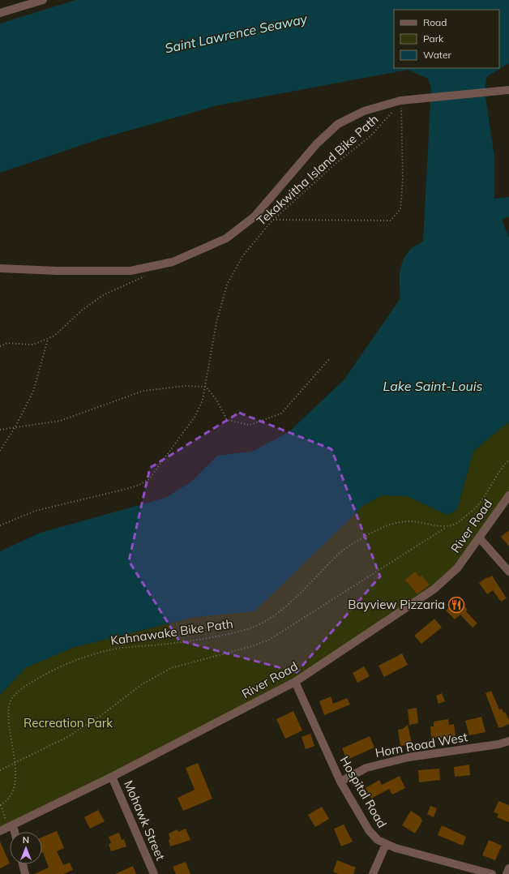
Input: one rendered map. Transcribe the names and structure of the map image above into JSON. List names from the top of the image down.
{
  "streets": {
    "street": [
      "River Road",
      "Horn Road West",
      "Hospital Road",
      "Mohawk Street"
    ],
    "path": ["Tekakwitha Island Bike Path", "Kahnawake Bike Path"]
  },
  "crossings": [
    ["River Road", "Hospital Road"],
    ["River Road", "Mohawk Street"],
    ["Horn Road West", "Hospital Road"]
  ],
  "water": ["Saint Lawrence Seaway", "Lake Saint-Louis"],
  "parks": ["Recreation Park"],
  "places": {
    "restaurant": ["Bayview Pizzaria"]
  },
  "legend": ["Road", "Park", "Water"],
  "north": "top"
}
